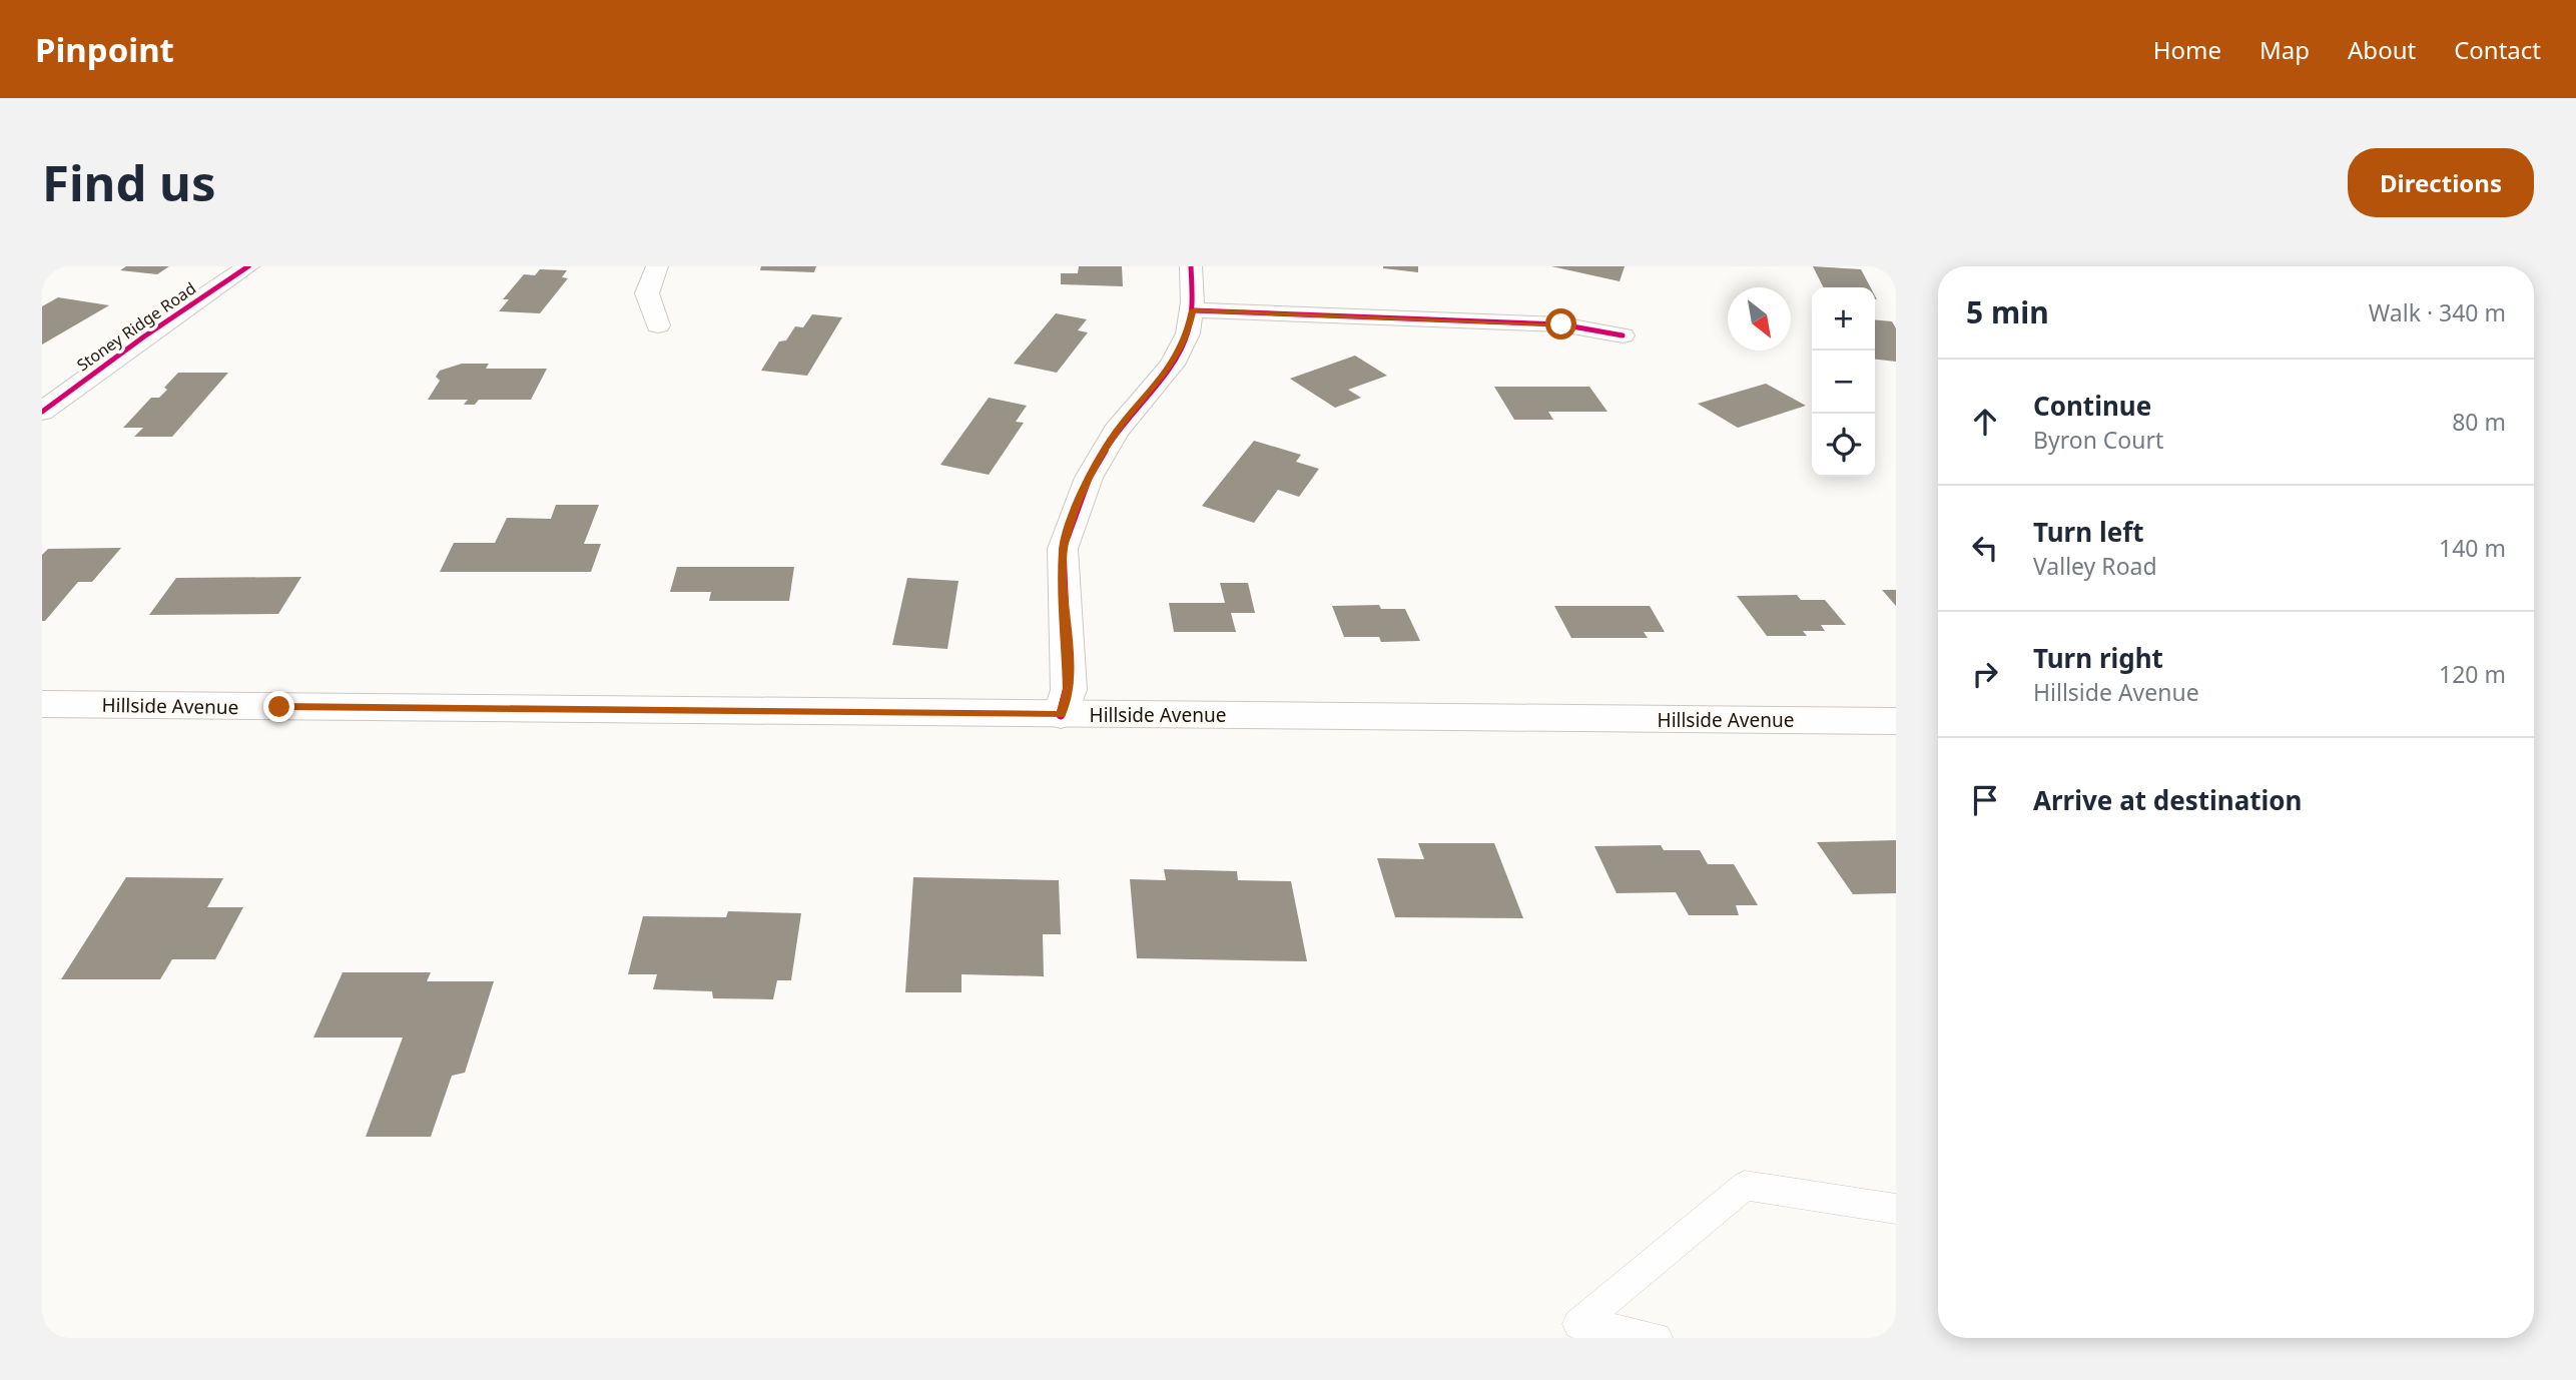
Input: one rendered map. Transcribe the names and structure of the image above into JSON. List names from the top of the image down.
{
  "streets": {
    "street": ["Stoney Ridge Road", "Hillside Avenue"]
  },
  "north": "bottom right",
  "page": {
    "header": "Pinpoint",
    "nav": [
      "Home",
      "Map",
      "About",
      "Contact"
    ],
    "buttons": "Directions",
    "title": "Find us",
    "heading": ["5 min", "Walk · 340 m"],
    "map_buttons": ["+", "−"],
    "list": [
      ["Continue", "Byron Court", "80 m"],
      ["Turn left", "Valley Road", "140 m"],
      ["Turn right", "Hillside Avenue", "120 m"],
      "Arrive at destination"
    ]
  }
}
